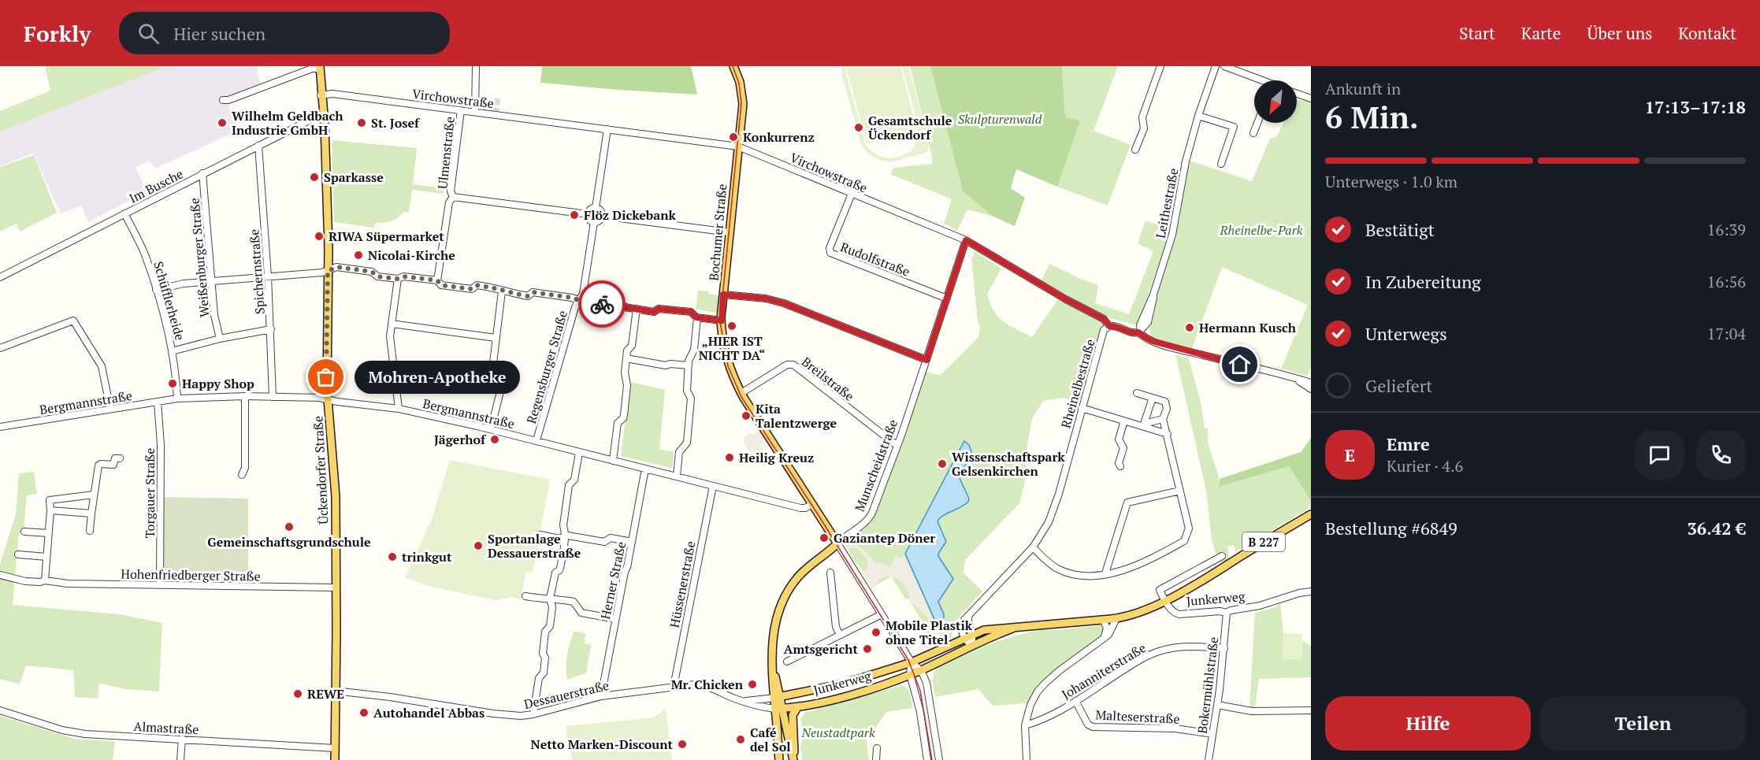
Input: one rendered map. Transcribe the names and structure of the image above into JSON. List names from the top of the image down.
{
  "streets": {
    "main road": [
      "Bochumer Straße",
      "Munscheidstraße",
      "Ückendorfer Straße",
      "B 227",
      "Junkerweg"
    ],
    "street": [
      "Virchowstraße",
      "Ulmenstraße",
      "Im Busche",
      "Leithestraße",
      "Weißenburger Straße",
      "Rudolfstraße",
      "Spichernstraße",
      "Schüfflerheide",
      "Regensburger Straße",
      "Breilstraße",
      "Rheinelbestraße",
      "Bergmannstraße",
      "Torgauer Straße",
      "Hohenfriedberger Straße",
      "Herner Straße",
      "Hüssenerstraße",
      "Johanniterstraße",
      "Bokermühlstraße",
      "Dessauerstraße",
      "Malteserstraße",
      "Almastraße"
    ]
  },
  "crossings": [
    ["Virchowstraße", "Ulmenstraße"],
    ["Virchowstraße", "Leithestraße"],
    ["Virchowstraße", "Bochumer Straße"],
    ["Virchowstraße", "Rudolfstraße"],
    ["Virchowstraße", "Rheinelbestraße"],
    ["Virchowstraße", "Munscheidstraße"],
    ["Virchowstraße", "Ückendorfer Straße"],
    ["Im Busche", "Weißenburger Straße"],
    ["Im Busche", "Spichernstraße"],
    ["Im Busche", "Schüfflerheide"],
    ["Im Busche", "Ückendorfer Straße"],
    ["Bochumer Straße", "Breilstraße"],
    ["Bochumer Straße", "Bergmannstraße"],
    ["Bochumer Straße", "Munscheidstraße"],
    ["Bochumer Straße", "Junkerweg"],
    ["Rudolfstraße", "Munscheidstraße"],
    ["Spichernstraße", "Bergmannstraße"],
    ["Schüfflerheide", "Bergmannstraße"],
    ["Regensburger Straße", "Bergmannstraße"],
    ["Breilstraße", "Munscheidstraße"],
    ["Rheinelbestraße", "Junkerweg"],
    ["Bergmannstraße", "Ückendorfer Straße"],
    ["Bergmannstraße", "Torgauer Straße"],
    ["Bergmannstraße", "Herner Straße"],
    ["Bergmannstraße", "Hüssenerstraße"],
    ["Munscheidstraße", "Junkerweg"],
    ["Munscheidstraße", "Dessauerstraße"],
    ["Ückendorfer Straße", "Hohenfriedberger Straße"],
    ["Ückendorfer Straße", "Dessauerstraße"],
    ["Ückendorfer Straße", "Almastraße"],
    ["Torgauer Straße", "Hohenfriedberger Straße"],
    ["B 227", "Junkerweg"],
    ["Herner Straße", "Dessauerstraße"],
    ["Hüssenerstraße", "Dessauerstraße"],
    ["Junkerweg", "Bokermühlstraße"],
    ["Junkerweg", "Dessauerstraße"],
    ["Johanniterstraße", "Bokermühlstraße"],
    ["Johanniterstraße", "Malteserstraße"],
    ["Bokermühlstraße", "Malteserstraße"]
  ],
  "parks": ["Skulpturenwald", "Rheinelbe-Park", "Neustadtpark"],
  "places": [
    "Wilhelm Geldbach Industrie GmbH",
    "St. Josef",
    "Gesamtschule Ückendorf",
    "Konkurrenz",
    "Sparkasse",
    "Flöz Dickebank",
    "RIWA Süpermarket",
    "Nicolai-Kirche",
    "„HIER IST NICHT DA“",
    "Hermann Kusch",
    "Mohren-Apotheke",
    "Happy Shop",
    "Kita Talentzwerge",
    "Jägerhof",
    "Heilig Kreuz",
    "Wissenschaftspark Gelsenkirchen",
    "Gemeinschaftsgrundschule",
    "Gaziantep Döner",
    "Sportanlage Dessauerstraße",
    "trinkgut",
    "Mobile Plastik ohne Titel",
    "Amtsgericht",
    "Mr. Chicken",
    "REWE",
    "Autohandel Abbas",
    "Café del Sol",
    "Netto Marken-Discount"
  ],
  "north": "bottom left",
  "page": {
    "header": "Forkly",
    "search": "Hier suchen",
    "nav": [
      "Start",
      "Karte",
      "Über uns",
      "Kontakt"
    ],
    "heading": ["6 Min.", "Ankunft in", "17:13–17:18"],
    "panel": [
      "Emre",
      "Kurier · 4.6",
      "Bestellung #6849",
      "36.42 €"
    ],
    "bar": "Unterwegs · 1.0 km",
    "list": [
      ["Bestätigt", "16:39"],
      ["In Zubereitung", "16:56"],
      ["Unterwegs", "17:04"],
      "Geliefert"
    ],
    "bubble": "Mohren-Apotheke",
    "round": "E",
    "buttons": ["Hilfe", "Teilen"]
  }
}
